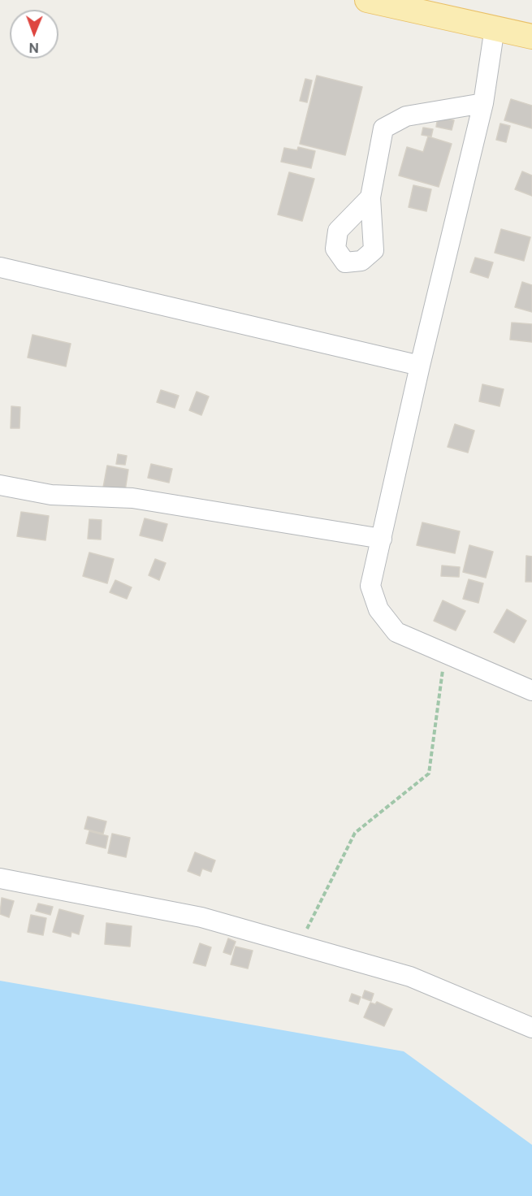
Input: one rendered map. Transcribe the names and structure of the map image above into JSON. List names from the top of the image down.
{
  "north": "bottom"
}
